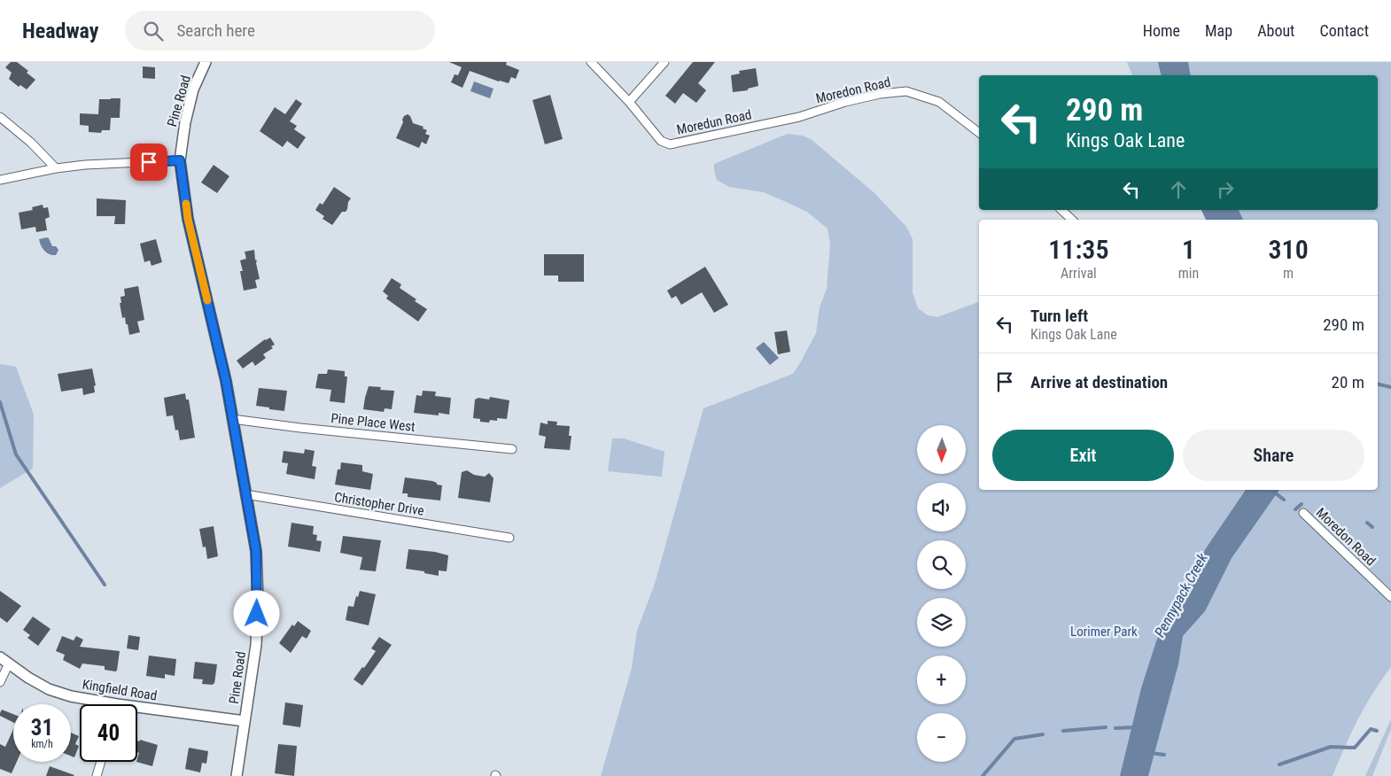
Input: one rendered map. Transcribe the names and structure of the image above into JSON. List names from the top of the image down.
{
  "streets": {
    "street": [
      "Moredon Road",
      "Pine Road",
      "Moredun Road",
      "Pine Place West",
      "Christopher Drive",
      "Kingfield Road"
    ]
  },
  "crossings": [
    ["Moredon Road", "Moredun Road"],
    ["Pine Road", "Pine Place West"],
    ["Pine Road", "Christopher Drive"],
    ["Pine Road", "Kingfield Road"]
  ],
  "water": ["Pennypack Creek"],
  "parks": ["Lorimer Park"],
  "north": "bottom",
  "page": {
    "header": "Headway",
    "search": "Search here",
    "nav": [
      "Home",
      "Map",
      "About",
      "Contact"
    ],
    "turn": ["290 m", "Kings Oak Lane"],
    "eta": [
      "11:35",
      "Arrival",
      "1",
      "min",
      "310",
      "m"
    ],
    "list": [
      {
        "name": "Turn left",
        "note": "Kings Oak Lane",
        "value": "290 m"
      },
      {
        "name": "Arrive at destination",
        "value": "20 m"
      }
    ],
    "buttons": ["Exit", "Share"],
    "map_buttons": ["+", "−"],
    "speed": "31 km/h",
    "limit": "40"
  }
}
